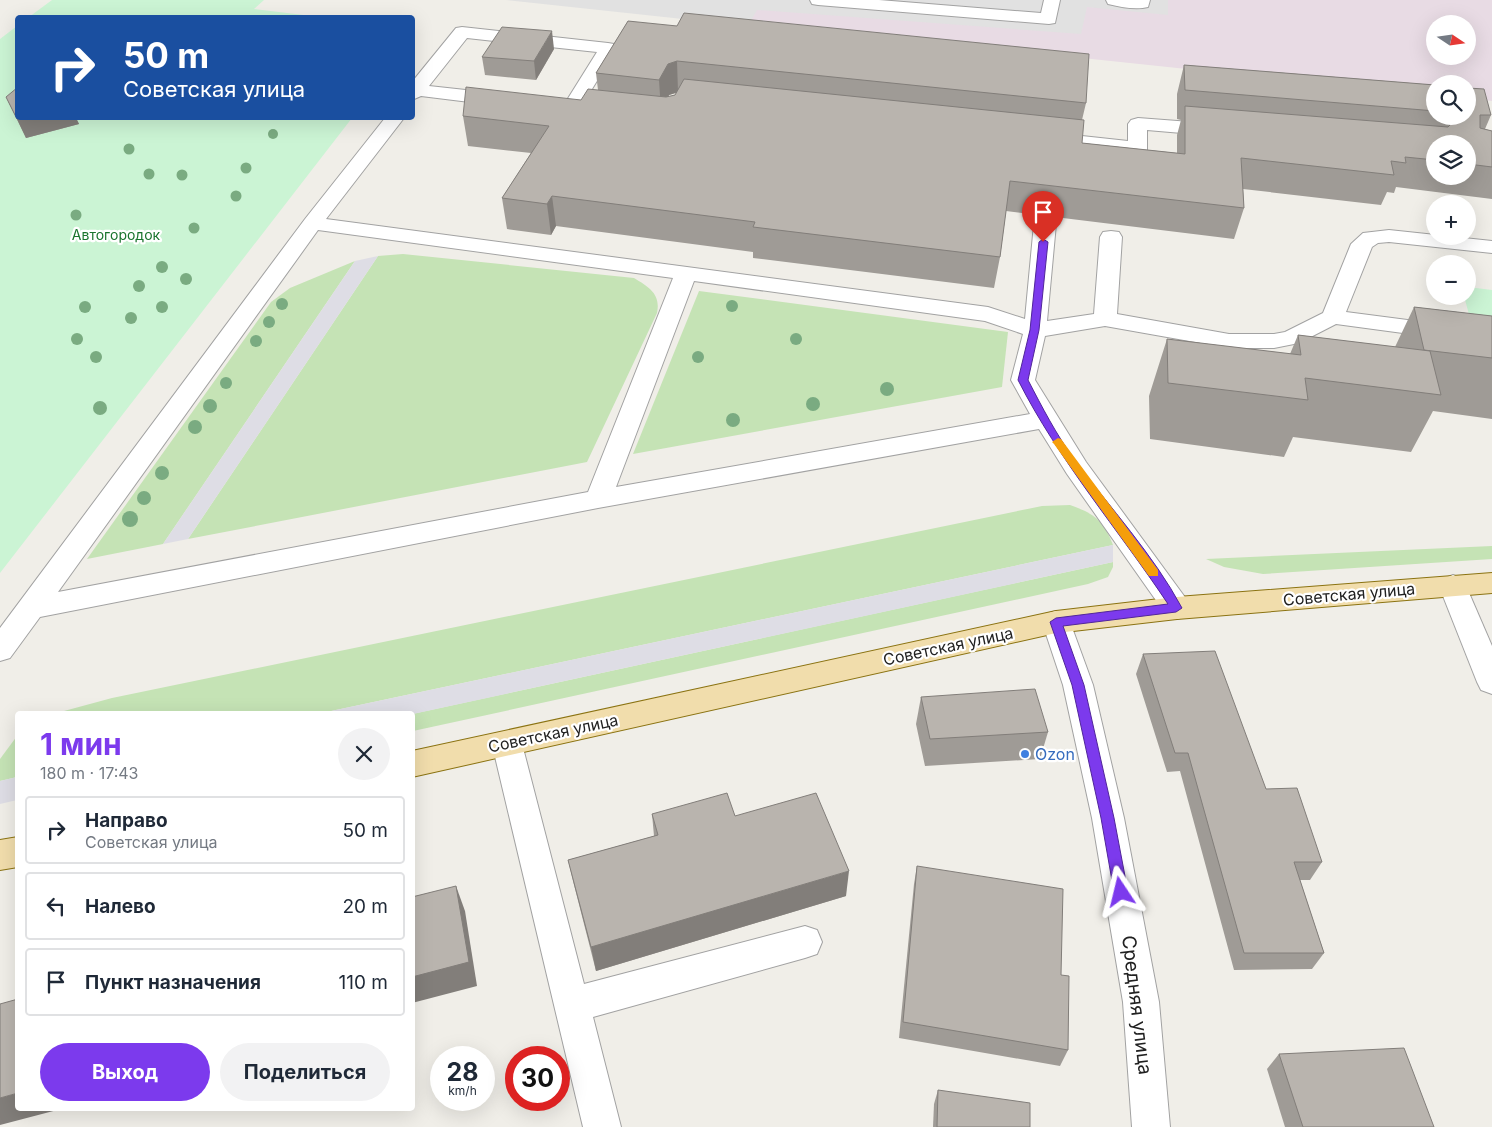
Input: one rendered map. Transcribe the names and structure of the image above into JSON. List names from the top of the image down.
{
  "streets": {
    "main road": ["Советская улица"],
    "street": ["Средняя улица"]
  },
  "crossings": [
    ["Советская улица", "Средняя улица"]
  ],
  "parks": ["Автогородок"],
  "places": ["Ozon"],
  "north": "right",
  "page": {
    "map_buttons": ["+", "−"],
    "turn": ["50 m", "Советская улица"],
    "heading": ["1 мин", "180 m · 17:43"],
    "list": [
      {
        "name": "Направо",
        "note": "Советская улица",
        "value": "50 m"
      },
      {
        "name": "Налево",
        "value": "20 m"
      },
      {
        "name": "Пункт назначения",
        "value": "110 m"
      }
    ],
    "buttons": ["Выход", "Поделиться"],
    "speed": "28 km/h",
    "limit": "30"
  }
}
